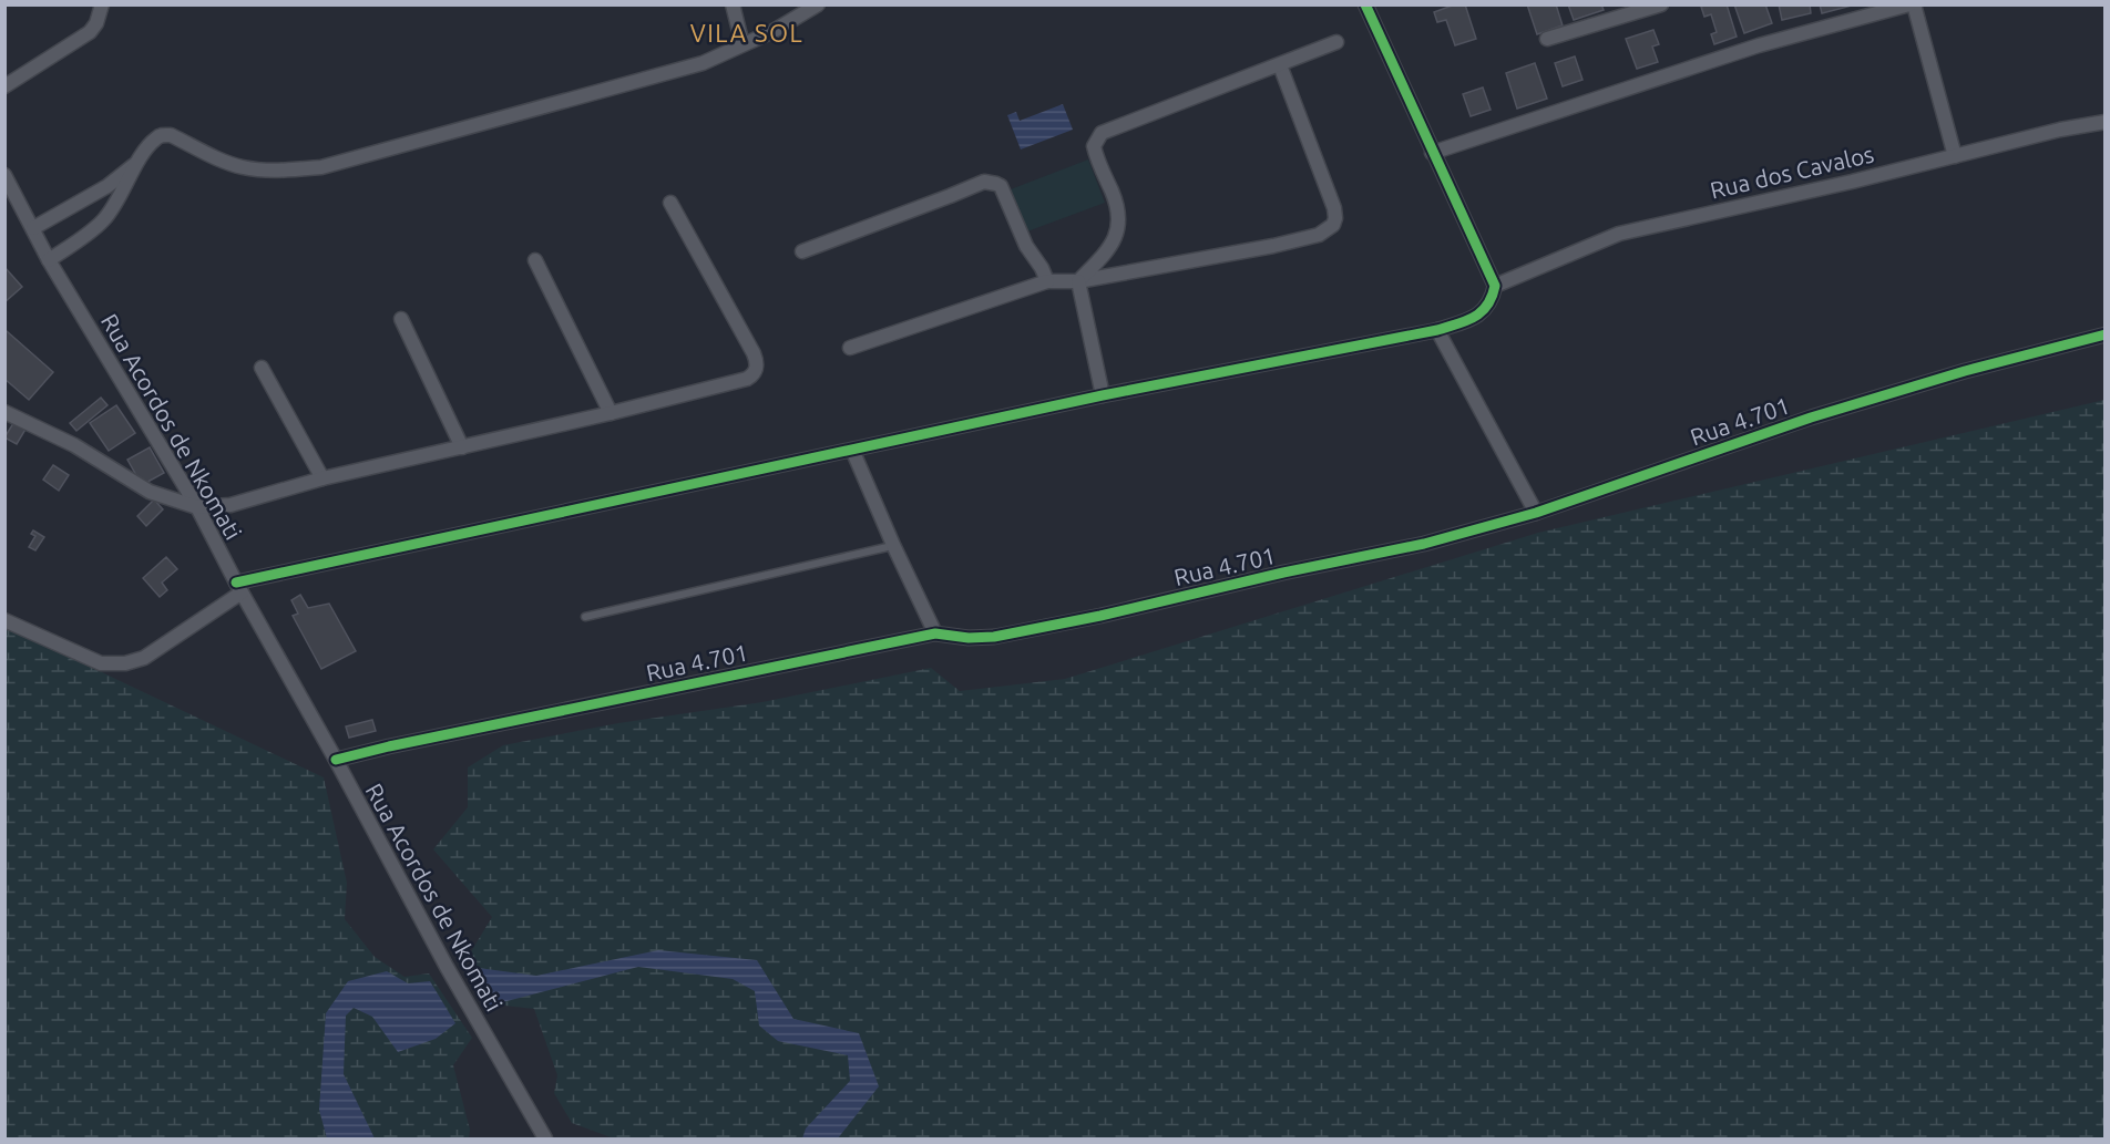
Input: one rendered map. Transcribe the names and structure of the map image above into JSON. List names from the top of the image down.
{
  "streets": {
    "street": ["Rua dos Cavalos", "Rua 4.701", "Rua Acordos de Nkomati"]
  },
  "crossings": [
    ["Rua 4.701", "Rua Acordos de Nkomati"]
  ],
  "districts": ["VILA SOL"]
}
